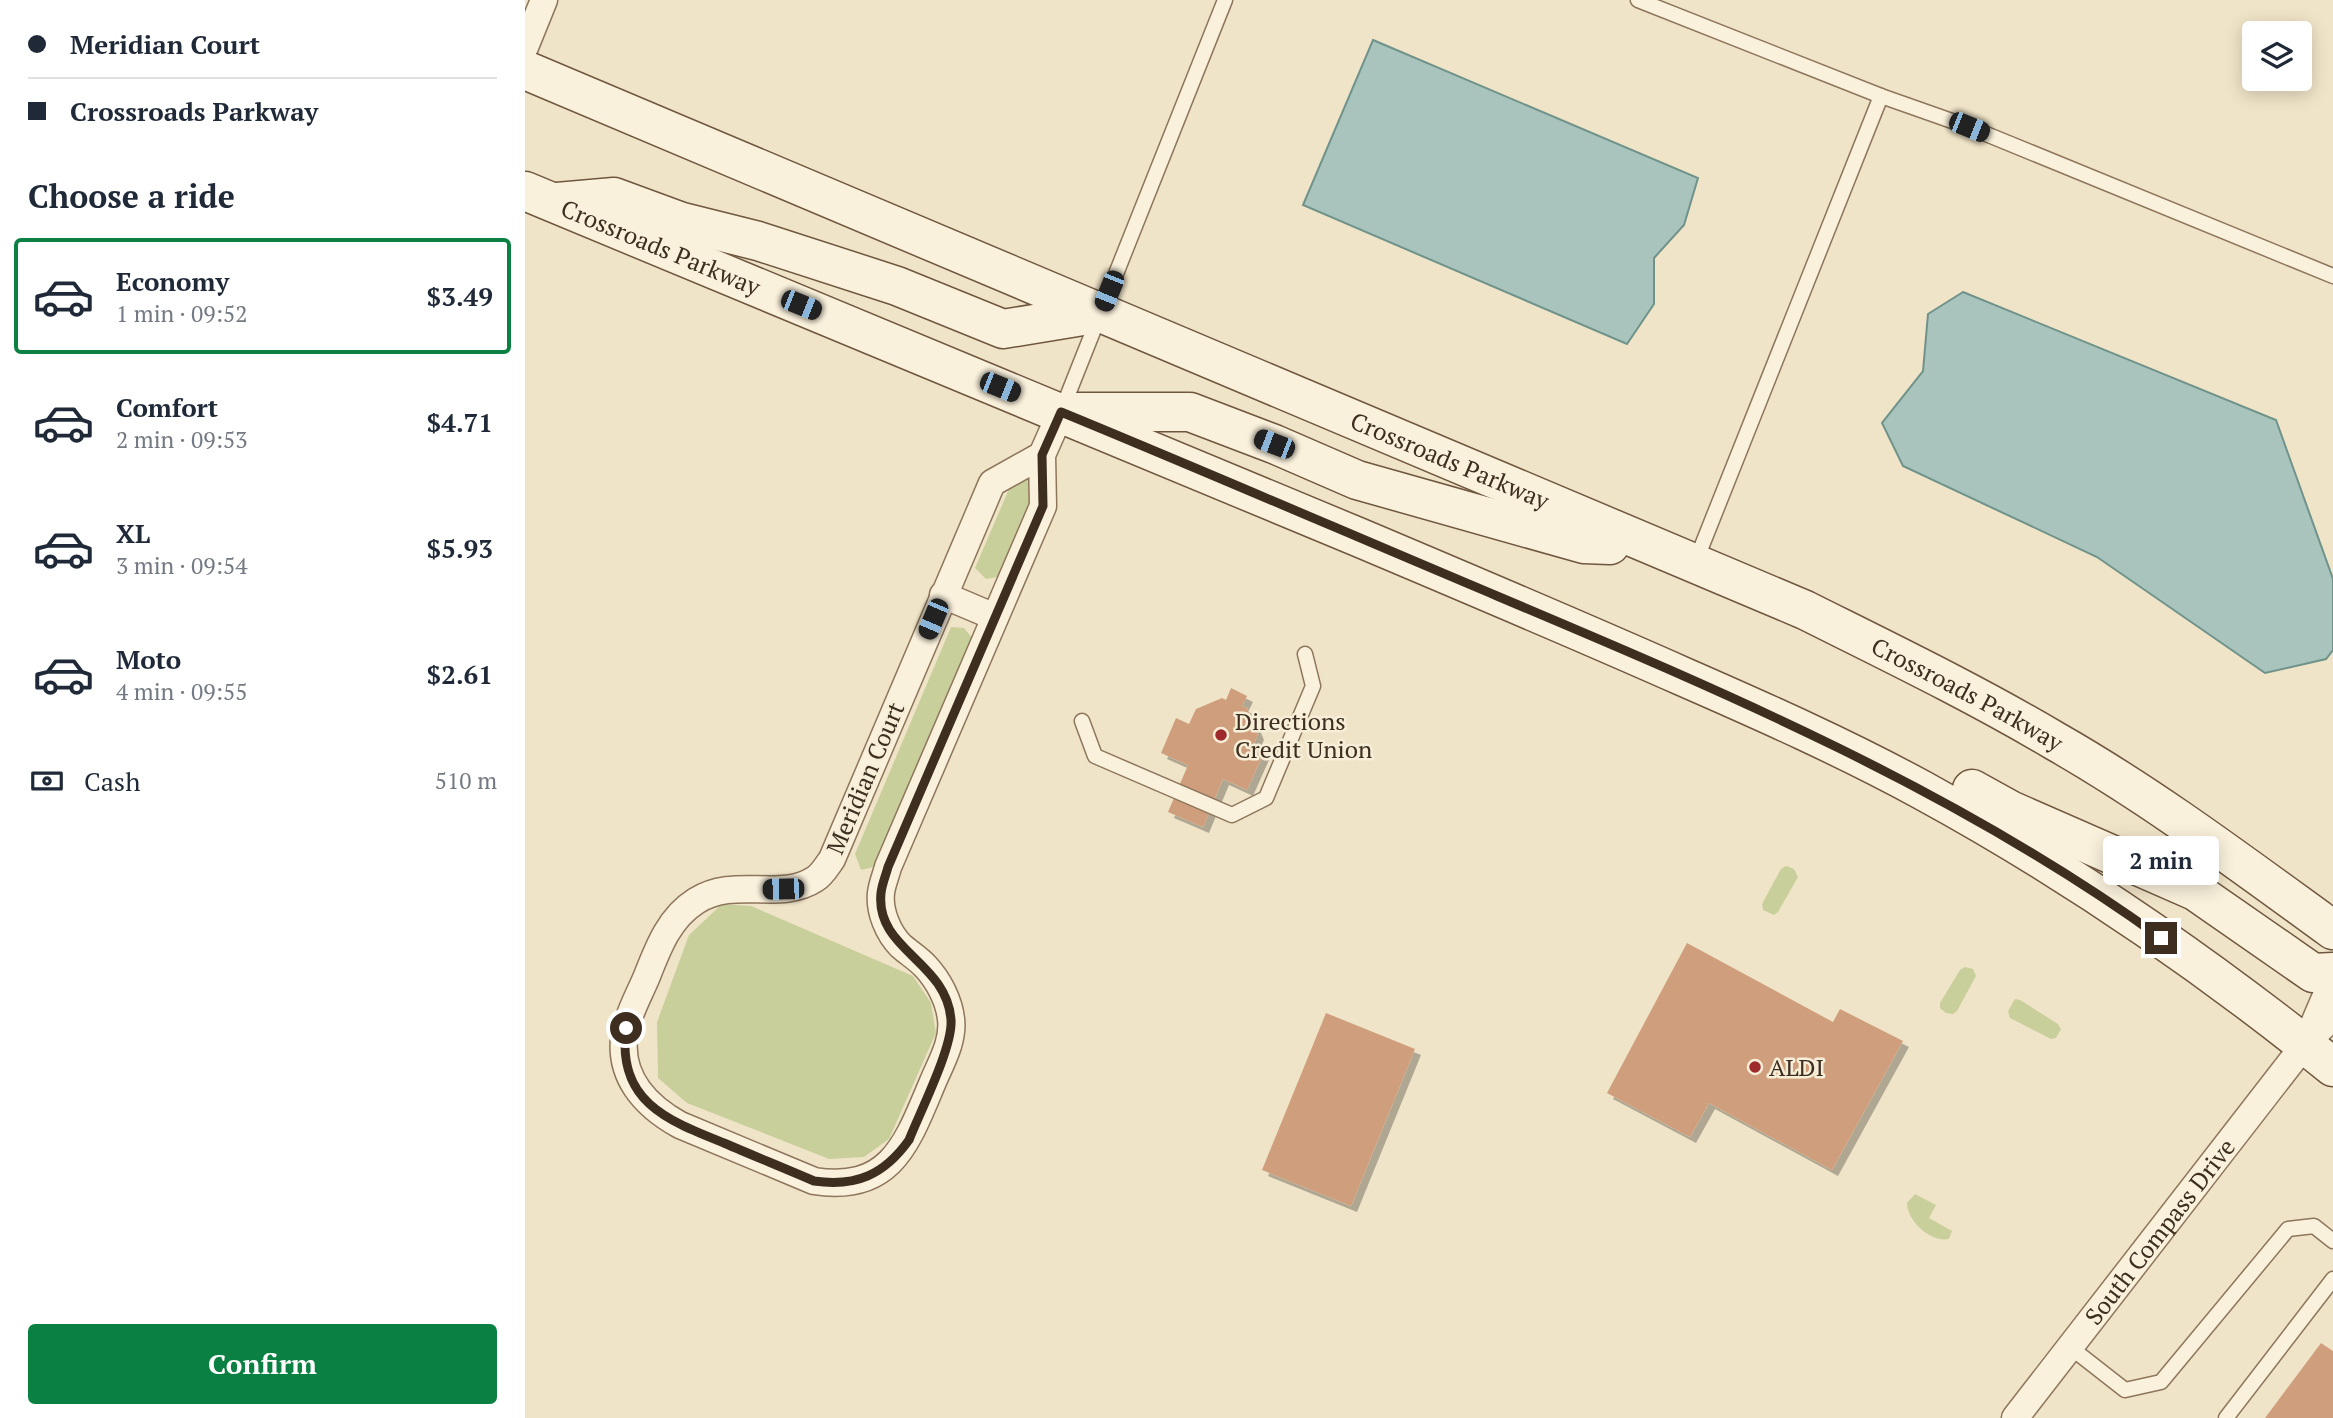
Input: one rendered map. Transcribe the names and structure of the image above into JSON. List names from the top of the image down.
{
  "streets": {
    "street": ["Crossroads Parkway", "Meridian Court", "South Compass Drive"]
  },
  "crossings": [
    ["Crossroads Parkway", "Meridian Court"],
    ["Crossroads Parkway", "South Compass Drive"]
  ],
  "places": ["Directions Credit Union", "ALDI"],
  "page": {
    "banner": ["Meridian Court", "Crossroads Parkway"],
    "heading": "Choose a ride",
    "list": [
      {
        "name": "Economy",
        "note": "1 min · 09:52",
        "value": "$3.49"
      },
      {
        "name": "Comfort",
        "note": "2 min · 09:53",
        "value": "$4.71"
      },
      {
        "name": "XL",
        "note": "3 min · 09:54",
        "value": "$5.93"
      },
      {
        "name": "Moto",
        "note": "4 min · 09:55",
        "value": "$2.61"
      }
    ],
    "pay": ["Cash", "510 m"],
    "bubble": "2 min",
    "buttons": "Confirm"
  }
}
